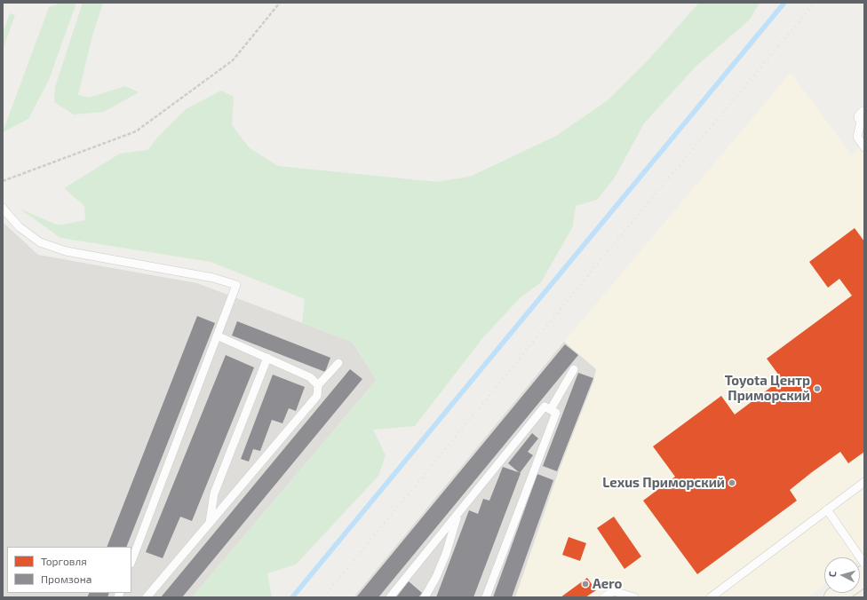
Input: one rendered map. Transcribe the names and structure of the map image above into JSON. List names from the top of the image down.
{
  "places": ["Toyota Центр Приморский", "Lexus Приморский", "Aero"],
  "legend": ["Торговля", "Промзона"],
  "north": "left"
}
